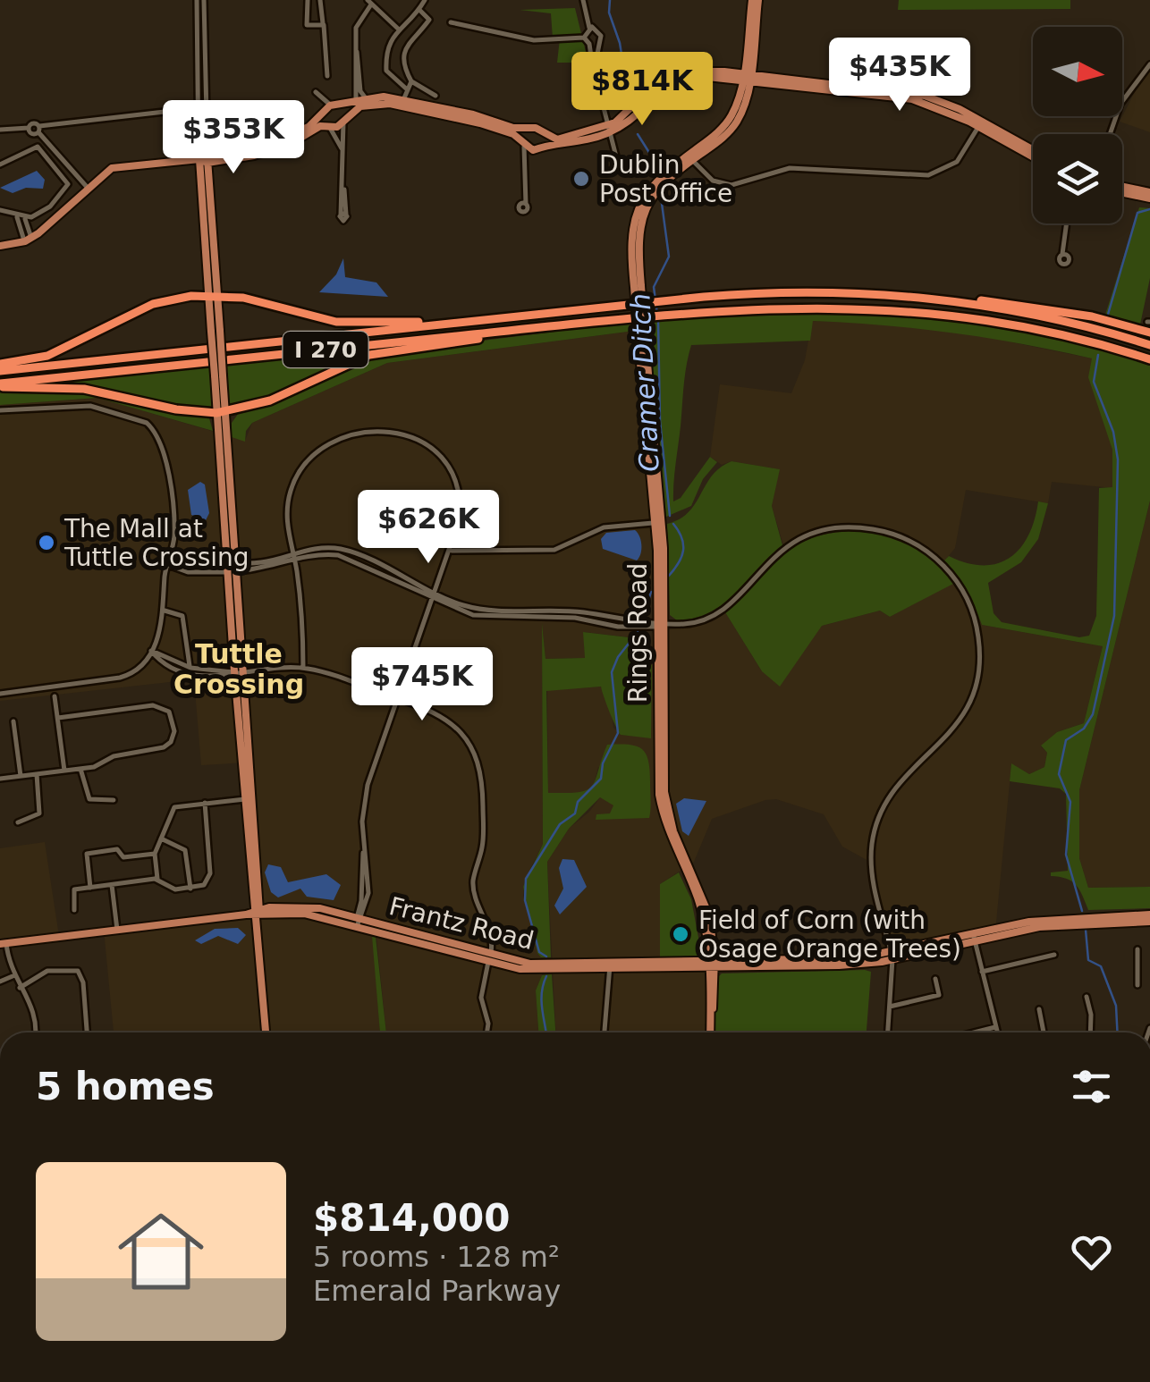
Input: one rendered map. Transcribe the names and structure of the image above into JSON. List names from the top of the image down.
{
  "streets": {
    "highway": ["I 270"],
    "main road": ["Rings Road", "Frantz Road"]
  },
  "crossings": [
    ["Rings Road", "Frantz Road"]
  ],
  "districts": ["Tuttle Crossing"],
  "water": ["Cramer Ditch"],
  "places": ["Dublin Post Office", "The Mall at Tuttle Crossing", "Field of Corn (with Osage Orange Trees)"],
  "north": "right",
  "page": {
    "price": [
      "$435K",
      "$814K",
      "$353K",
      "$626K",
      "$745K"
    ],
    "heading": "5 homes",
    "list": [
      {
        "name": "$814,000",
        "note": "5 rooms · 128 m² · Emerald Parkway"
      }
    ]
  }
}
